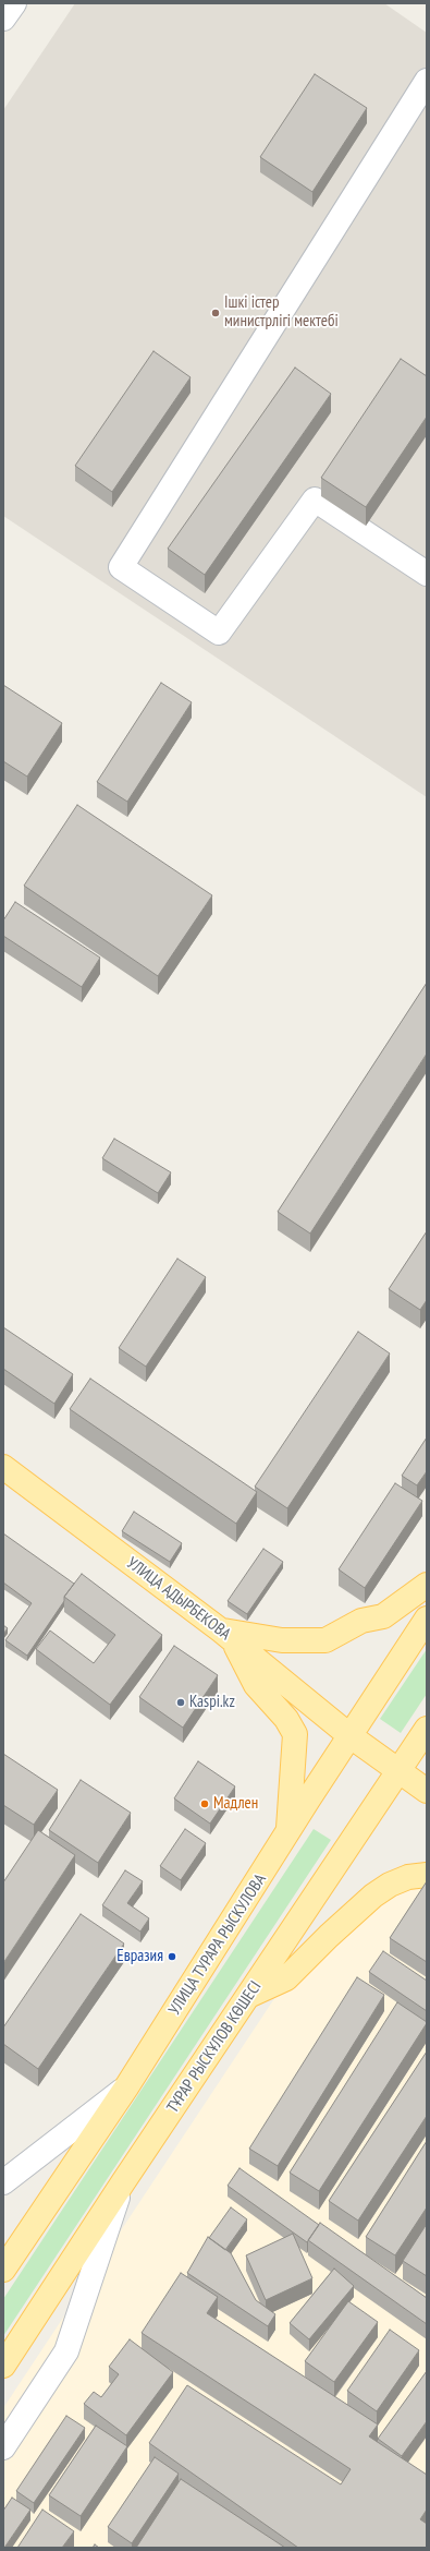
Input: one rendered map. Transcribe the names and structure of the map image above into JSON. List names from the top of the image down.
{
  "streets": {
    "main road": ["УЛИЦА АДЫРБЕКОВА", "УЛИЦА ТУРАРА РЫСКУЛОВА", "ТҰРАР РЫСКҰЛОВ КӨШЕСІ"]
  },
  "crossings": [
    ["УЛИЦА АДЫРБЕКОВА", "УЛИЦА ТУРАРА РЫСКУЛОВА"],
    ["УЛИЦА АДЫРБЕКОВА", "ТҰРАР РЫСКҰЛОВ КӨШЕСІ"]
  ],
  "places": [
    "Ішкі істер министрлігі мектебі",
    "Kaspi.kz",
    "Мадлен",
    "Евразия"
  ]
}
